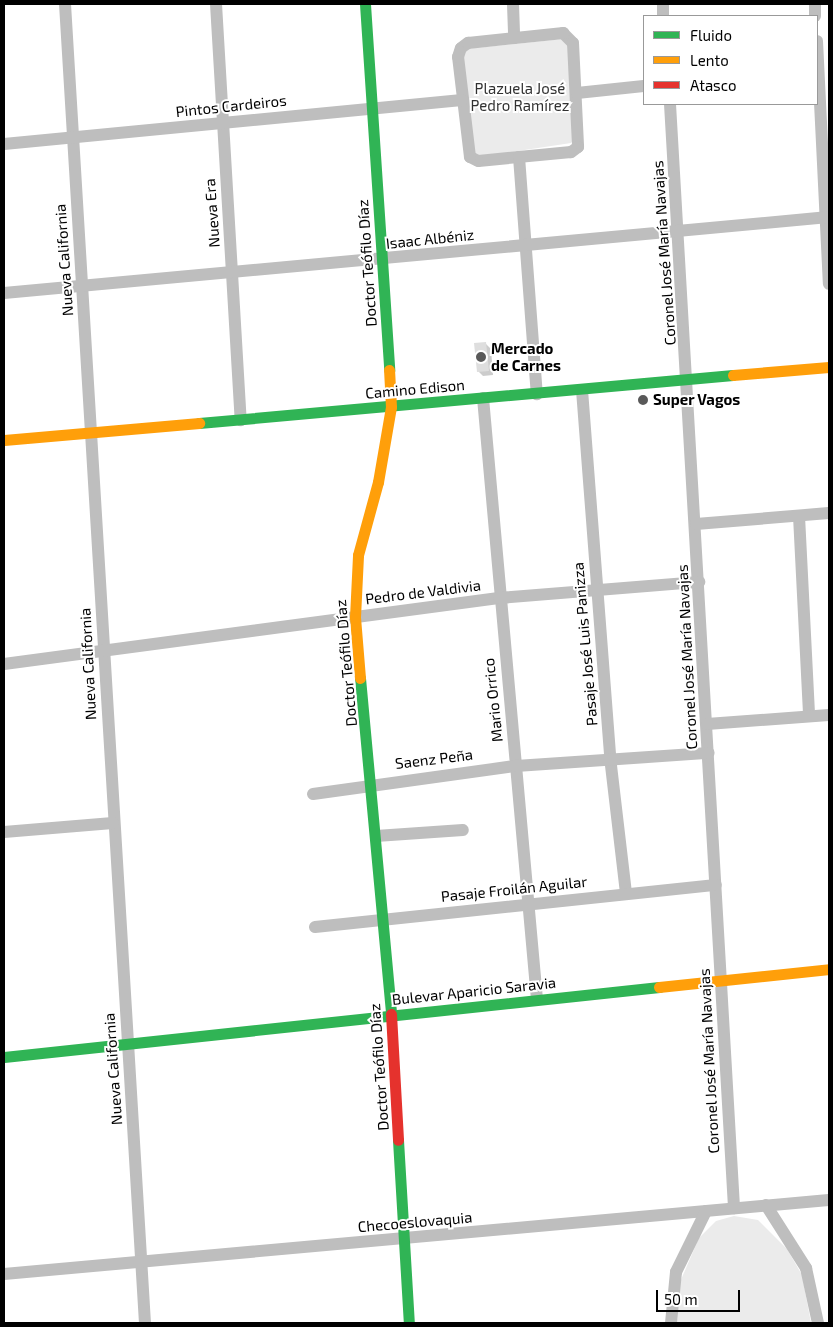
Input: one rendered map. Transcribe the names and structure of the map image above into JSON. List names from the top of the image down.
{
  "streets": {
    "street": [
      "Pintos Cardeiros",
      "Nueva Era",
      "Isaac Albéniz",
      "Coronel José María Navajas",
      "Nueva California",
      "Doctor Teófilo Díaz",
      "Camino Edison",
      "Pedro de Valdivia",
      "Pasaje José Luis Panizza",
      "Mario Orrico",
      "Saenz Peña",
      "Pasaje Froilán Aguilar",
      "Bulevar Aparicio Saravia",
      "Checoeslovaquia"
    ]
  },
  "crossings": [
    ["Pintos Cardeiros", "Nueva Era"],
    ["Pintos Cardeiros", "Nueva California"],
    ["Pintos Cardeiros", "Doctor Teófilo Díaz"],
    ["Nueva Era", "Isaac Albéniz"],
    ["Nueva Era", "Camino Edison"],
    ["Isaac Albéniz", "Coronel José María Navajas"],
    ["Isaac Albéniz", "Nueva California"],
    ["Isaac Albéniz", "Doctor Teófilo Díaz"],
    ["Coronel José María Navajas", "Camino Edison"],
    ["Coronel José María Navajas", "Pedro de Valdivia"],
    ["Coronel José María Navajas", "Saenz Peña"],
    ["Coronel José María Navajas", "Pasaje Froilán Aguilar"],
    ["Coronel José María Navajas", "Bulevar Aparicio Saravia"],
    ["Coronel José María Navajas", "Checoeslovaquia"],
    ["Nueva California", "Camino Edison"],
    ["Nueva California", "Pedro de Valdivia"],
    ["Nueva California", "Bulevar Aparicio Saravia"],
    ["Nueva California", "Checoeslovaquia"],
    ["Doctor Teófilo Díaz", "Camino Edison"],
    ["Doctor Teófilo Díaz", "Pedro de Valdivia"],
    ["Doctor Teófilo Díaz", "Saenz Peña"],
    ["Doctor Teófilo Díaz", "Pasaje Froilán Aguilar"],
    ["Doctor Teófilo Díaz", "Bulevar Aparicio Saravia"],
    ["Doctor Teófilo Díaz", "Checoeslovaquia"],
    ["Camino Edison", "Pasaje José Luis Panizza"],
    ["Camino Edison", "Mario Orrico"],
    ["Pedro de Valdivia", "Pasaje José Luis Panizza"],
    ["Pedro de Valdivia", "Mario Orrico"],
    ["Pasaje José Luis Panizza", "Saenz Peña"],
    ["Pasaje José Luis Panizza", "Pasaje Froilán Aguilar"],
    ["Mario Orrico", "Saenz Peña"],
    ["Mario Orrico", "Pasaje Froilán Aguilar"],
    ["Mario Orrico", "Bulevar Aparicio Saravia"]
  ],
  "parks": ["Plazuela José Pedro Ramírez"],
  "places": ["Mercado de Carnes", "Super Vagos"],
  "legend": ["Fluido", "Lento", "Atasco"],
  "scale_bar": "50 m"
}
